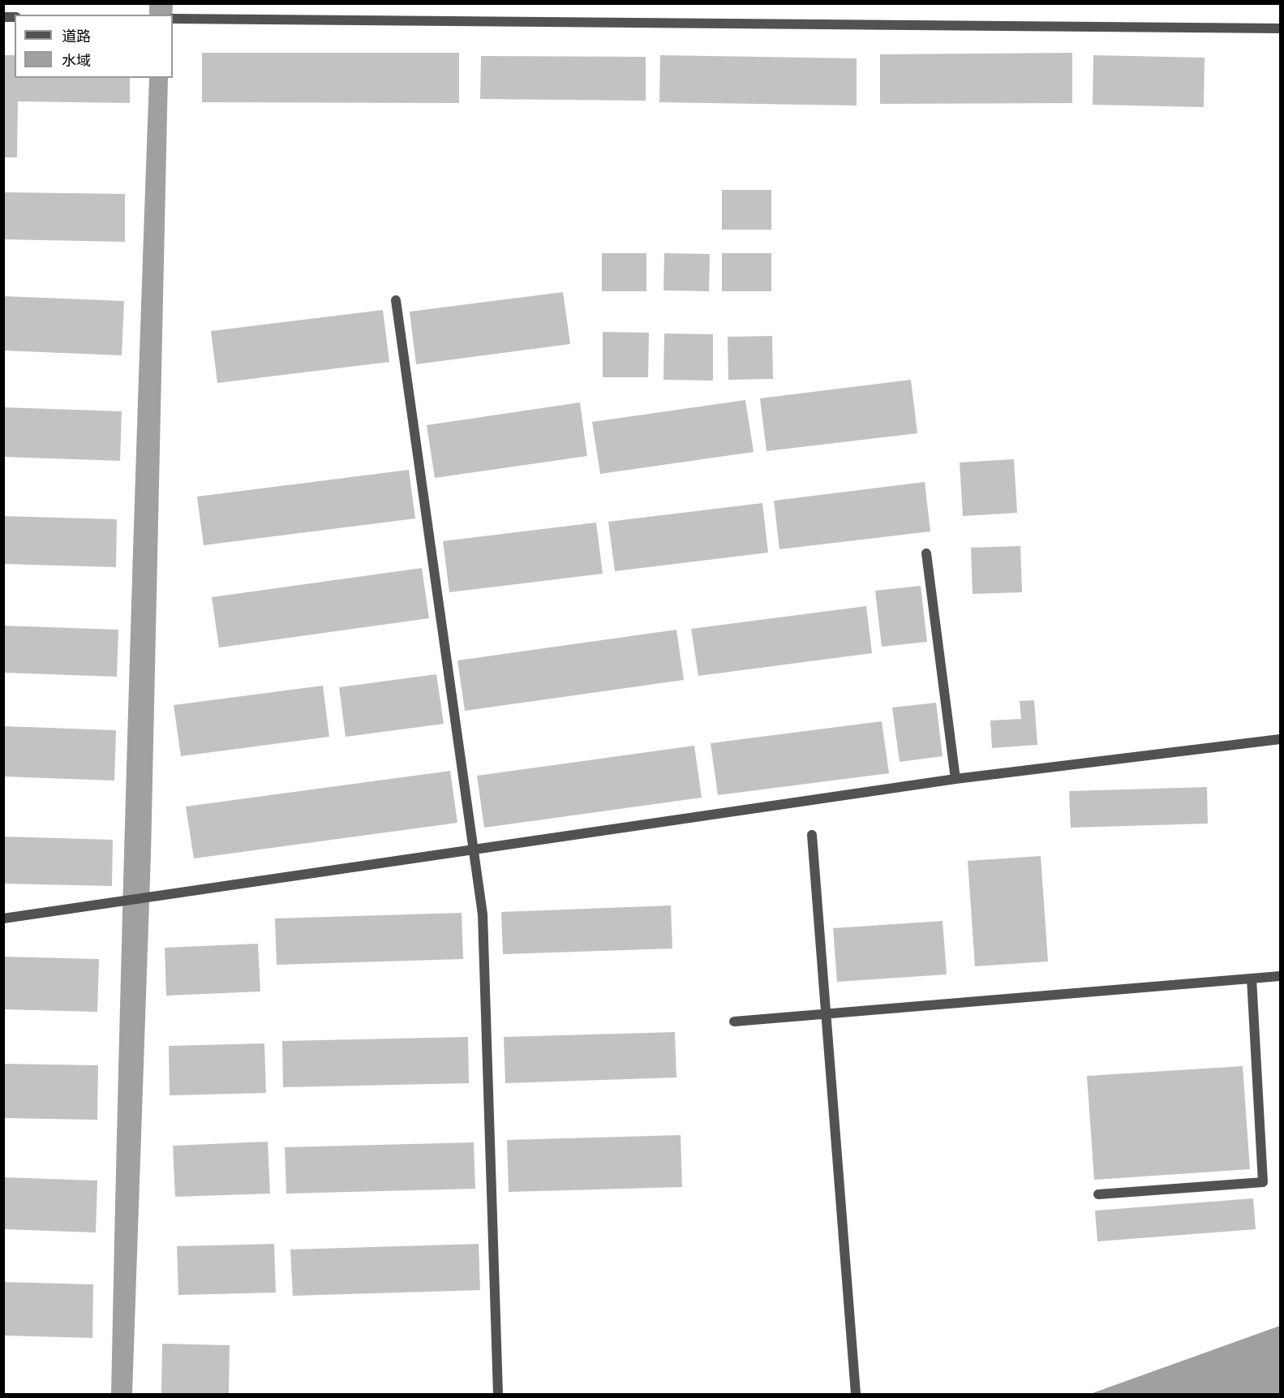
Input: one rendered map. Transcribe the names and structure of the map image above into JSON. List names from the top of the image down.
{
  "legend": ["道路", "水域"]
}
